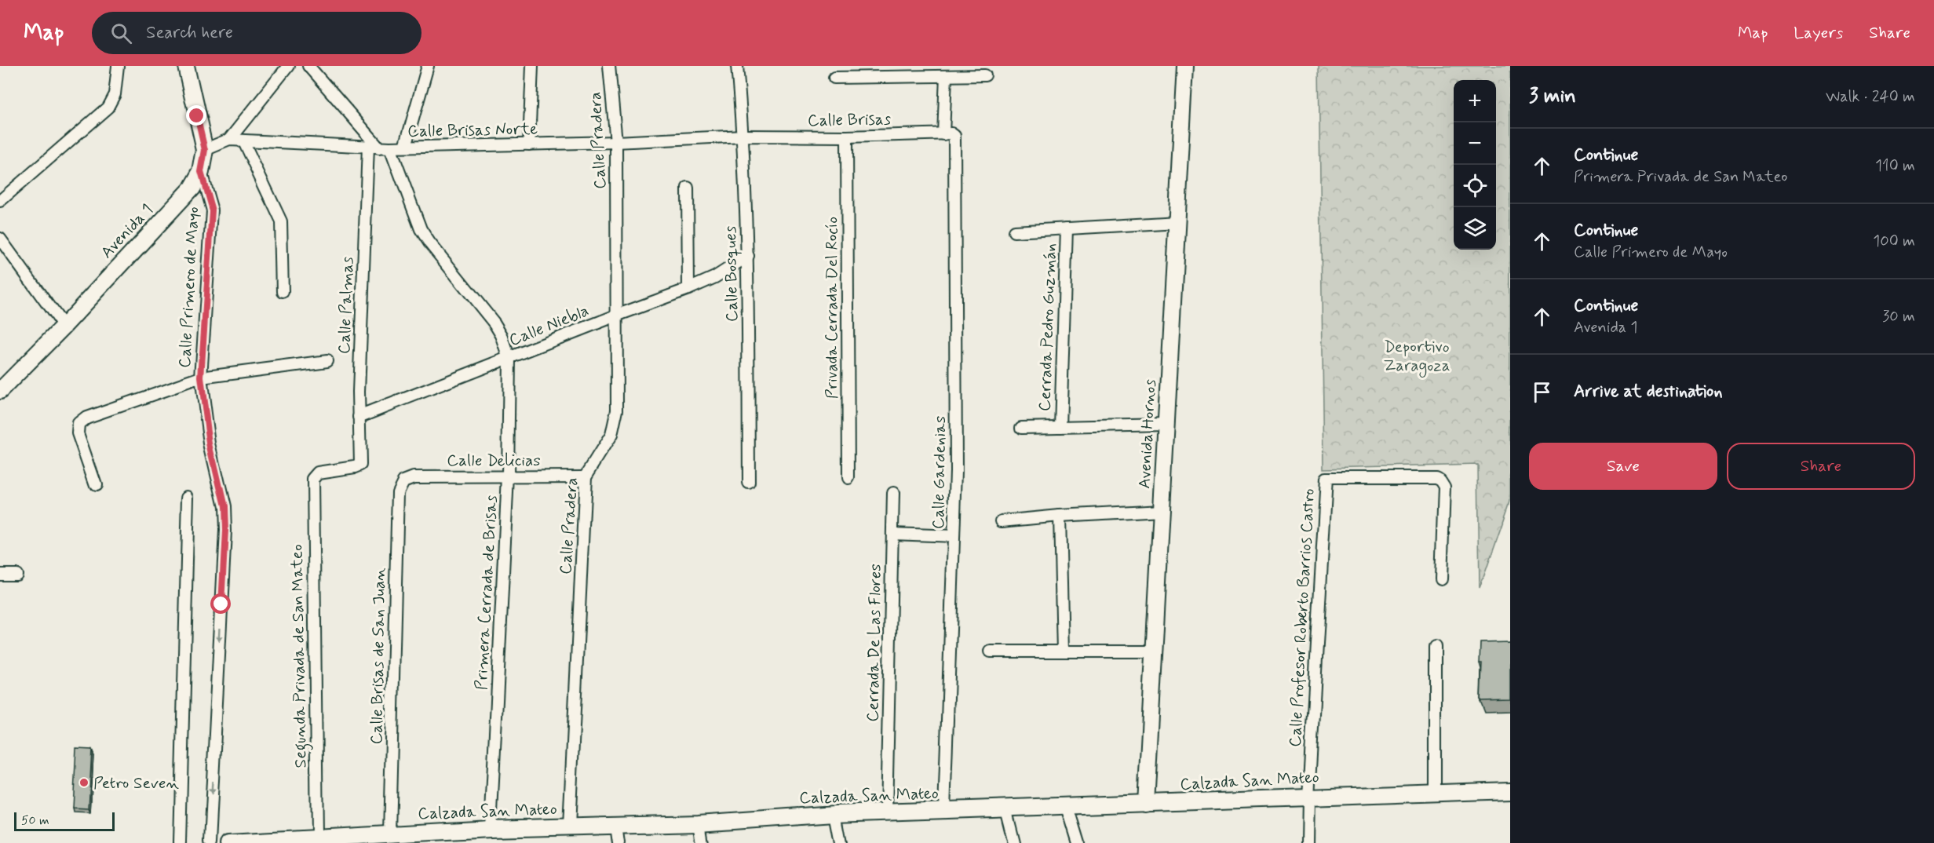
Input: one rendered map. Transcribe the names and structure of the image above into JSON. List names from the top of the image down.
{
  "streets": {
    "main road": ["Avenida 1", "Avenida Hornos", "Calzada San Mateo"],
    "street": [
      "Calle Brisas",
      "Calle Brisas Norte",
      "Calle Pradera",
      "Calle Bosques",
      "Calle Primero de Mayo",
      "Calle Palmas",
      "Privada Cerrada Del Rocío",
      "Calle Niebla",
      "Cerrada Pedro Guzmán",
      "Calle Delicias",
      "Calle Gardenias",
      "Primera Cerrada de Brisas",
      "Calle Profesor Roberto Barrios Castro",
      "Cerrada De Las Flores",
      "Segunda Privada de San Mateo",
      "Calle Brisas de San Juan"
    ]
  },
  "crossings": [
    ["Calle Brisas", "Calle Brisas Norte"],
    ["Calle Brisas", "Calle Bosques"],
    ["Calle Brisas", "Privada Cerrada Del Rocío"],
    ["Calle Brisas", "Calle Gardenias"],
    ["Calle Brisas Norte", "Calle Pradera"],
    ["Calle Brisas Norte", "Avenida 1"],
    ["Calle Brisas Norte", "Calle Bosques"],
    ["Calle Brisas Norte", "Calle Palmas"],
    ["Calle Brisas Norte", "Primera Cerrada de Brisas"],
    ["Calle Pradera", "Calle Niebla"],
    ["Calle Pradera", "Calle Delicias"],
    ["Calle Pradera", "Calzada San Mateo"],
    ["Avenida 1", "Calle Primero de Mayo"],
    ["Calle Bosques", "Calle Niebla"],
    ["Calle Palmas", "Calle Niebla"],
    ["Calle Palmas", "Segunda Privada de San Mateo"],
    ["Calle Niebla", "Primera Cerrada de Brisas"],
    ["Avenida Hornos", "Calzada San Mateo"],
    ["Calle Delicias", "Primera Cerrada de Brisas"],
    ["Calle Delicias", "Calle Brisas de San Juan"],
    ["Calle Gardenias", "Calzada San Mateo"],
    ["Primera Cerrada de Brisas", "Calzada San Mateo"],
    ["Calle Profesor Roberto Barrios Castro", "Calzada San Mateo"],
    ["Cerrada De Las Flores", "Calzada San Mateo"],
    ["Segunda Privada de San Mateo", "Calzada San Mateo"],
    ["Calle Brisas de San Juan", "Calzada San Mateo"]
  ],
  "parks": ["Deportivo Zaragoza"],
  "places": ["Petro Seven"],
  "scale_bar": "50 m",
  "page": {
    "header": "Map",
    "search": "Search here",
    "nav": ["Map", "Layers", "Share"],
    "heading": ["3 min", "Walk · 240 m"],
    "map_buttons": ["+", "−"],
    "list": [
      ["Continue", "Primera Privada de San Mateo", "110 m"],
      ["Continue", "Calle Primero de Mayo", "100 m"],
      ["Continue", "Avenida 1", "30 m"],
      "Arrive at destination"
    ],
    "buttons": ["Save", "Share"],
    "scale": "50 m"
  }
}
